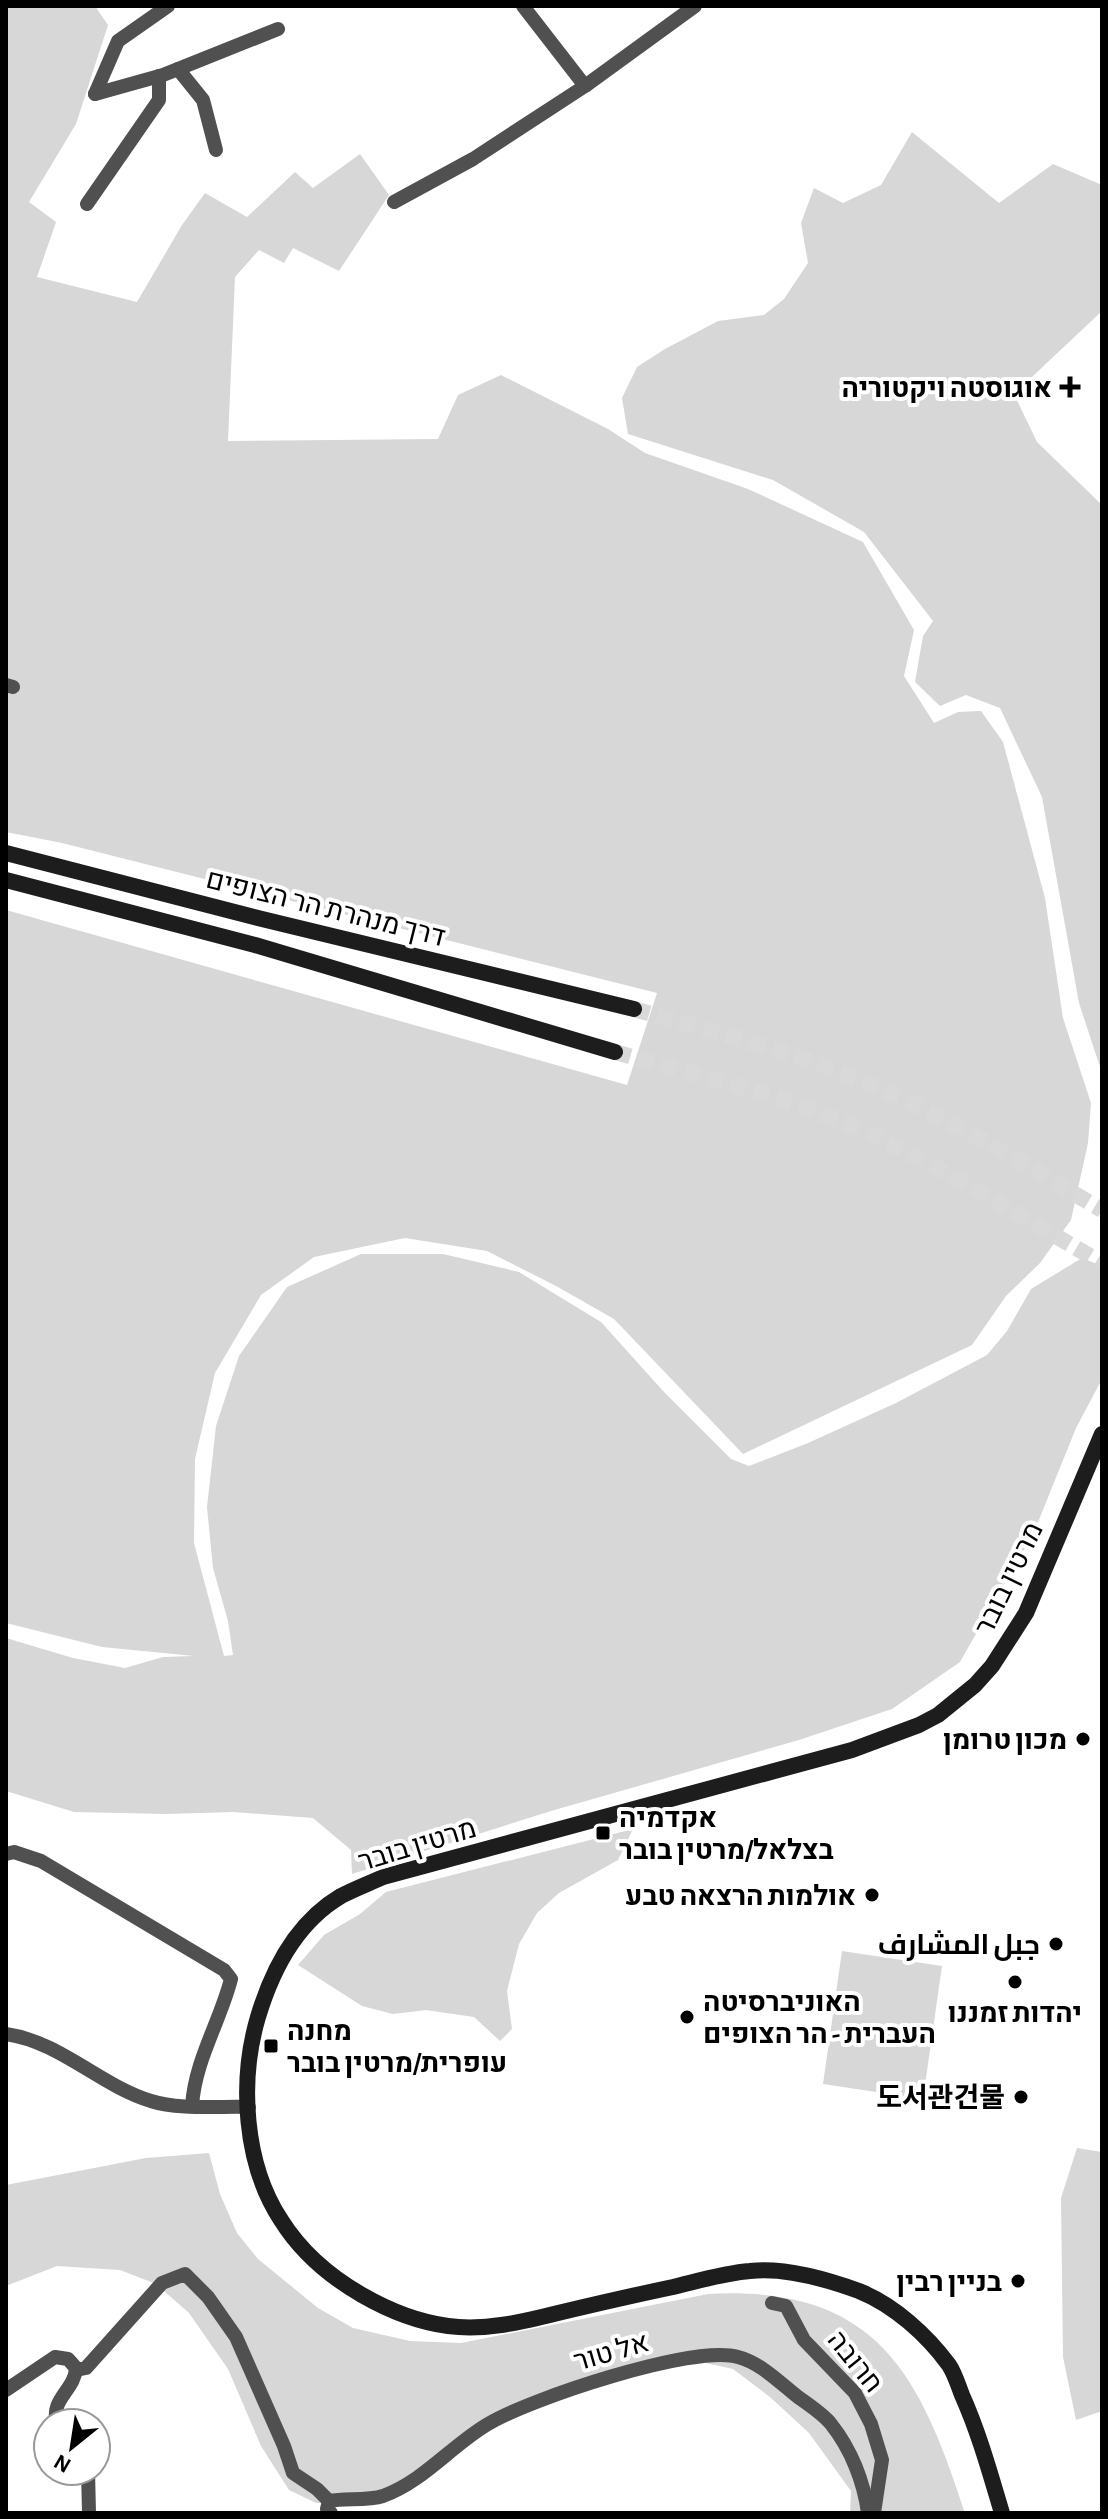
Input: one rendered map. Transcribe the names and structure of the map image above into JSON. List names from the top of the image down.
{
  "streets": {
    "street": [
      "דרך מנהרת הר הצופים",
      "מרטין בובר",
      "אל טור",
      "חרובה"
    ]
  },
  "crossings": [
    ["אל טור", "חרובה"]
  ],
  "places": {
    "health": ["אוגוסטה ויקטוריה"],
    "other": [
      "מכון טרומן",
      "אולמות הרצאה טבע",
      "جبل المشارف",
      "יהדות זמננו",
      "האוניברסיטה העברית - הר הצופים",
      "도서관건물",
      "בניין רבין"
    ],
    "transit": ["אקדמיה בצלאל/מרטין בובר", "מחנה עופרית/מרטין בובר"]
  },
  "north": "bottom left"
}
